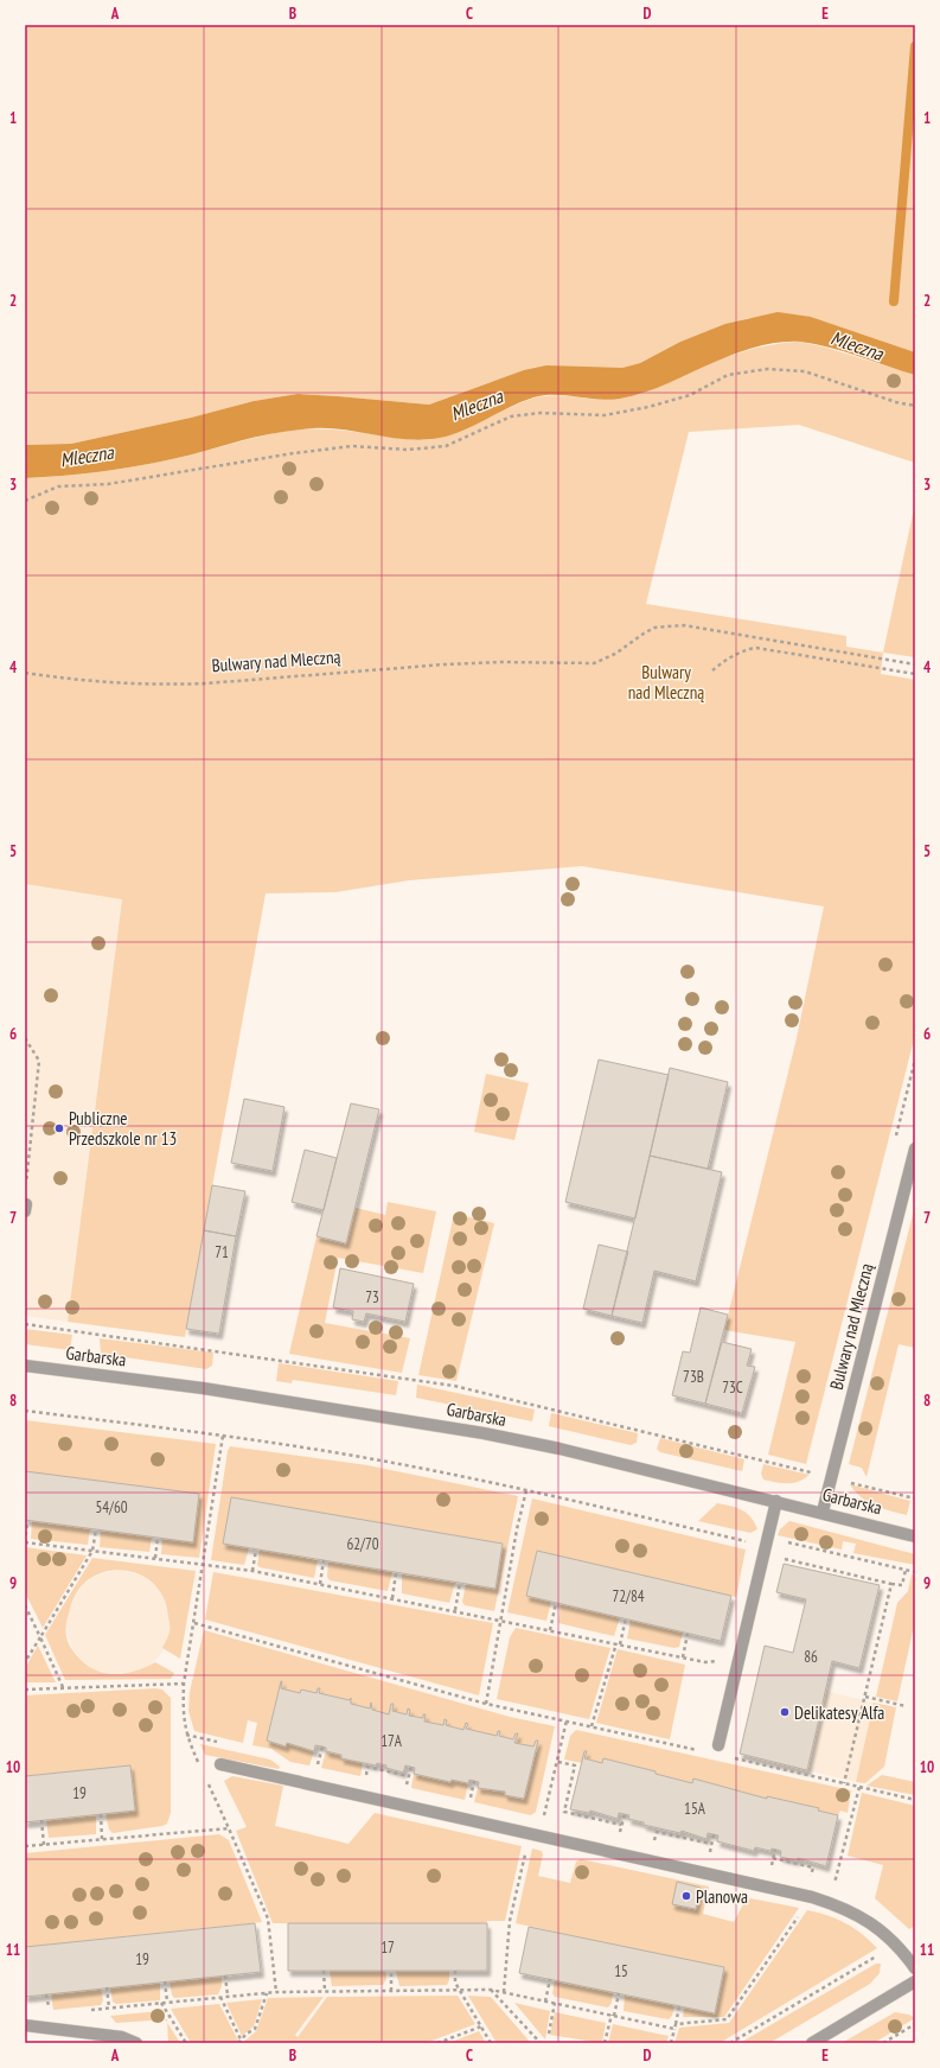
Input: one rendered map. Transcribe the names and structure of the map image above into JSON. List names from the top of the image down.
{
  "streets": {
    "street": ["Bulwary nad Mleczną", "Garbarska"]
  },
  "crossings": [
    ["Bulwary nad Mleczną", "Garbarska"]
  ],
  "water": ["Mleczna"],
  "parks": ["Bulwary nad Mleczną"],
  "places": ["Publiczne Przedszkole nr 13", "Delikatesy Alfa", "Planowa"],
  "house_numbers": [
    "71",
    "73",
    "73B",
    "73C",
    "54/60",
    "62/70",
    "72/84",
    "86",
    "17A",
    "19",
    "15A",
    "17",
    "19",
    "15"
  ],
  "grid": {
    "columns": [
      "A",
      "B",
      "C",
      "D",
      "E"
    ],
    "rows": [
      "1",
      "2",
      "3",
      "4",
      "5",
      "6",
      "7",
      "8",
      "9",
      "10",
      "11"
    ]
  }
}
